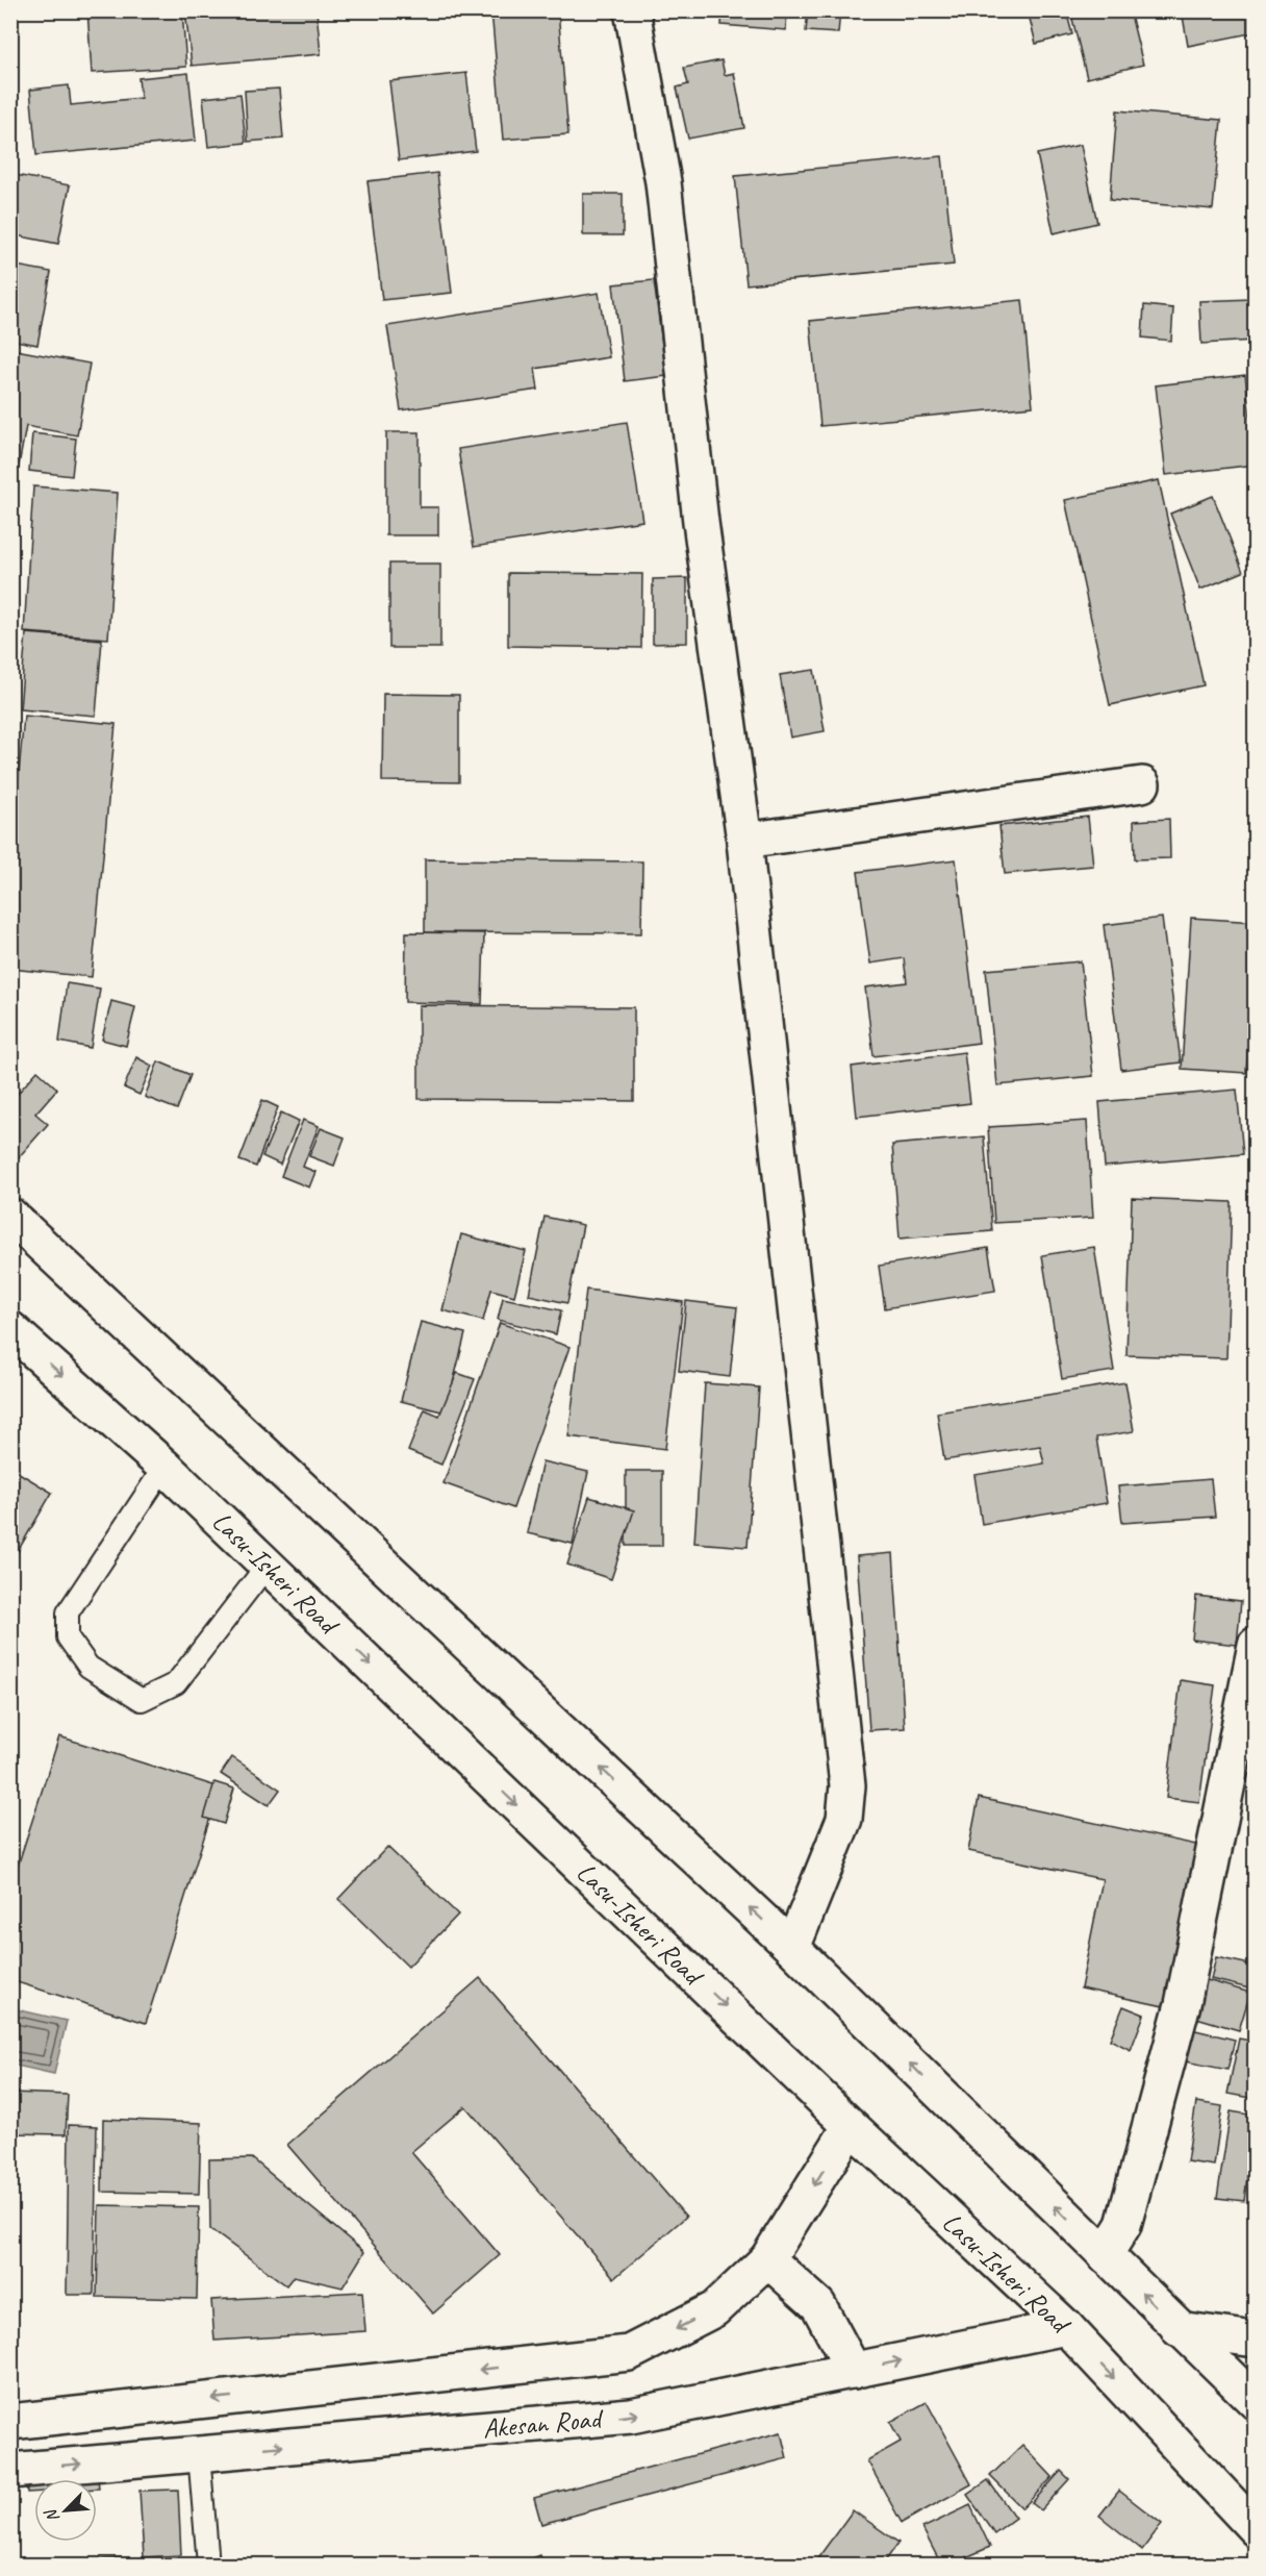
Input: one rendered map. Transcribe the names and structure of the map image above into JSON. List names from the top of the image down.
{
  "streets": {
    "street": ["Lasu-Isheri Road", "Akesan Road"]
  },
  "crossings": [
    ["Lasu-Isheri Road", "Akesan Road"]
  ],
  "north": "bottom left"
}
